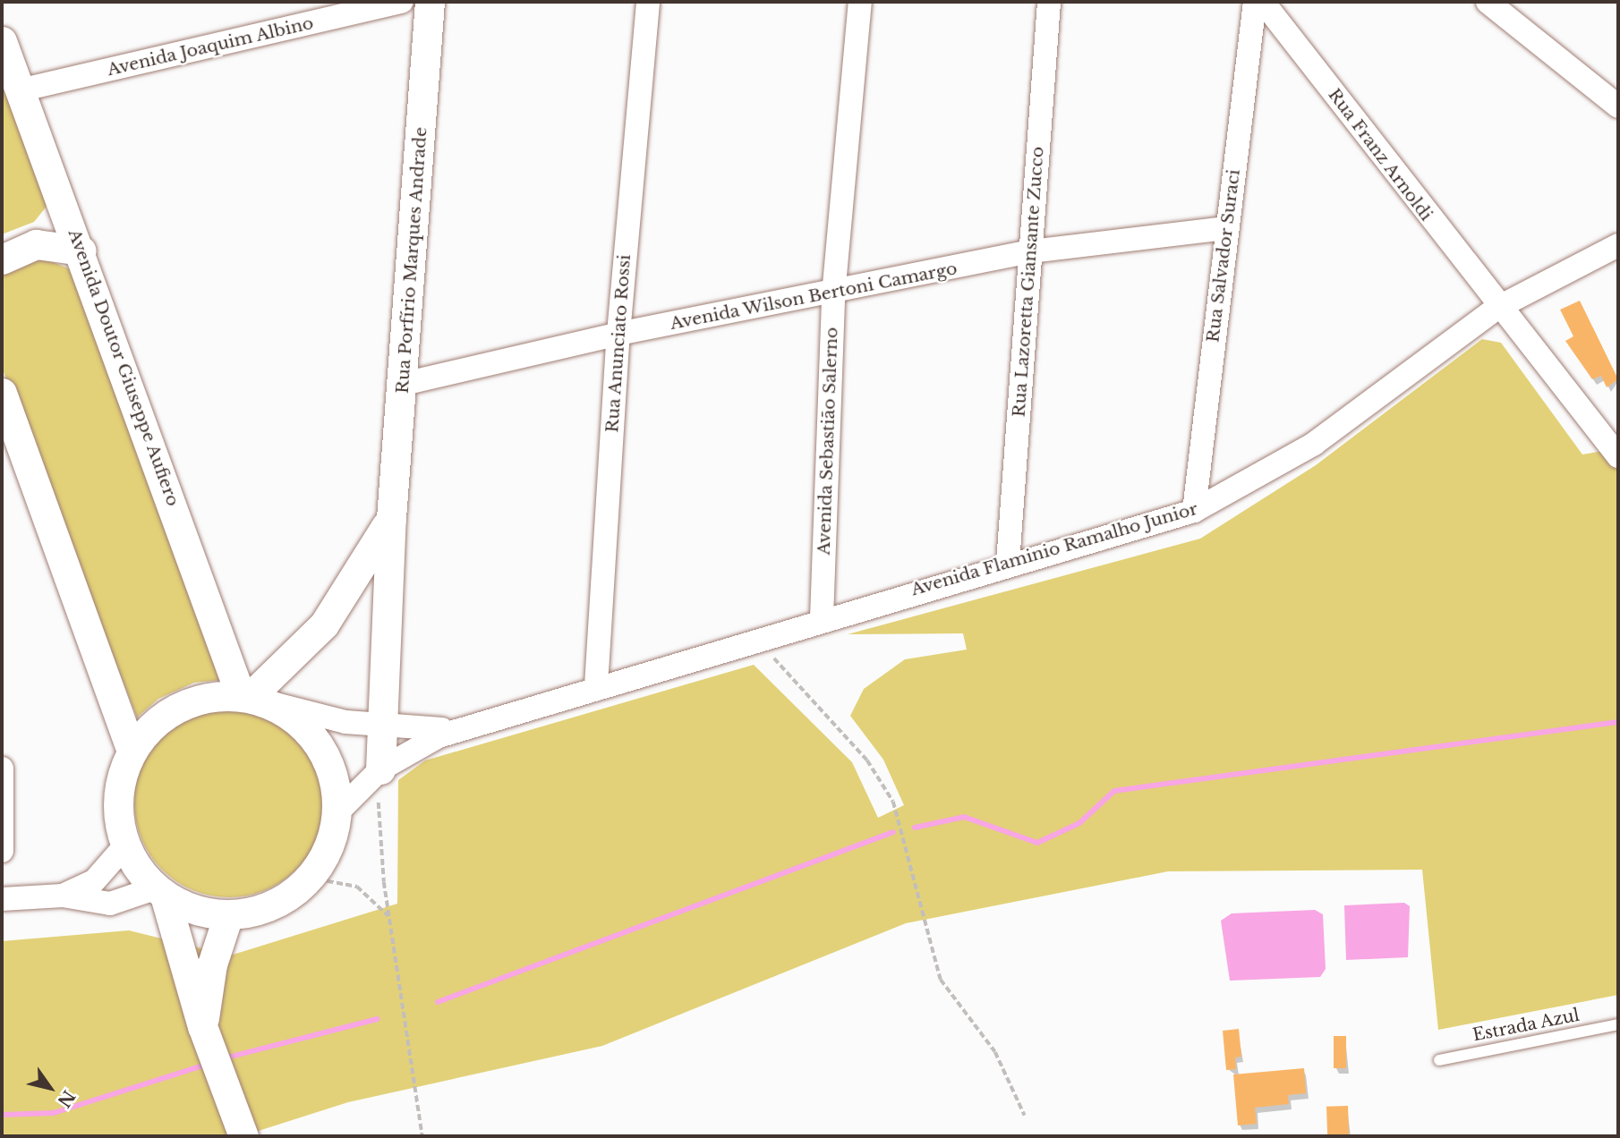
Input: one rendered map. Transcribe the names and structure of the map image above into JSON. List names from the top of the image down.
{
  "streets": {
    "street": [
      "Avenida Joaquim Albino",
      "Rua Franz Arnoldi",
      "Rua Salvador Suraci",
      "Rua Porfírio Marques Andrade",
      "Rua Lazoretta Giansante Zucco",
      "Avenida Wilson Bertoni Camargo",
      "Rua Anunciato Rossi",
      "Avenida Doutor Giuseppe Aufiero",
      "Avenida Sebastião Salerno",
      "Avenida Flaminio Ramalho Junior"
    ],
    "lane": ["Estrada Azul"]
  },
  "crossings": [
    ["Avenida Joaquim Albino", "Avenida Doutor Giuseppe Aufiero"],
    ["Rua Franz Arnoldi", "Avenida Flaminio Ramalho Junior"],
    ["Rua Salvador Suraci", "Avenida Wilson Bertoni Camargo"],
    ["Rua Salvador Suraci", "Avenida Flaminio Ramalho Junior"],
    ["Rua Porfírio Marques Andrade", "Avenida Wilson Bertoni Camargo"],
    ["Rua Porfírio Marques Andrade", "Avenida Doutor Giuseppe Aufiero"],
    ["Rua Porfírio Marques Andrade", "Avenida Flaminio Ramalho Junior"],
    ["Rua Lazoretta Giansante Zucco", "Avenida Wilson Bertoni Camargo"],
    ["Rua Lazoretta Giansante Zucco", "Avenida Flaminio Ramalho Junior"],
    ["Avenida Wilson Bertoni Camargo", "Rua Anunciato Rossi"],
    ["Avenida Wilson Bertoni Camargo", "Avenida Sebastião Salerno"],
    ["Rua Anunciato Rossi", "Avenida Flaminio Ramalho Junior"],
    ["Avenida Doutor Giuseppe Aufiero", "Avenida Flaminio Ramalho Junior"],
    ["Avenida Sebastião Salerno", "Avenida Flaminio Ramalho Junior"]
  ],
  "north": "bottom right"
}
